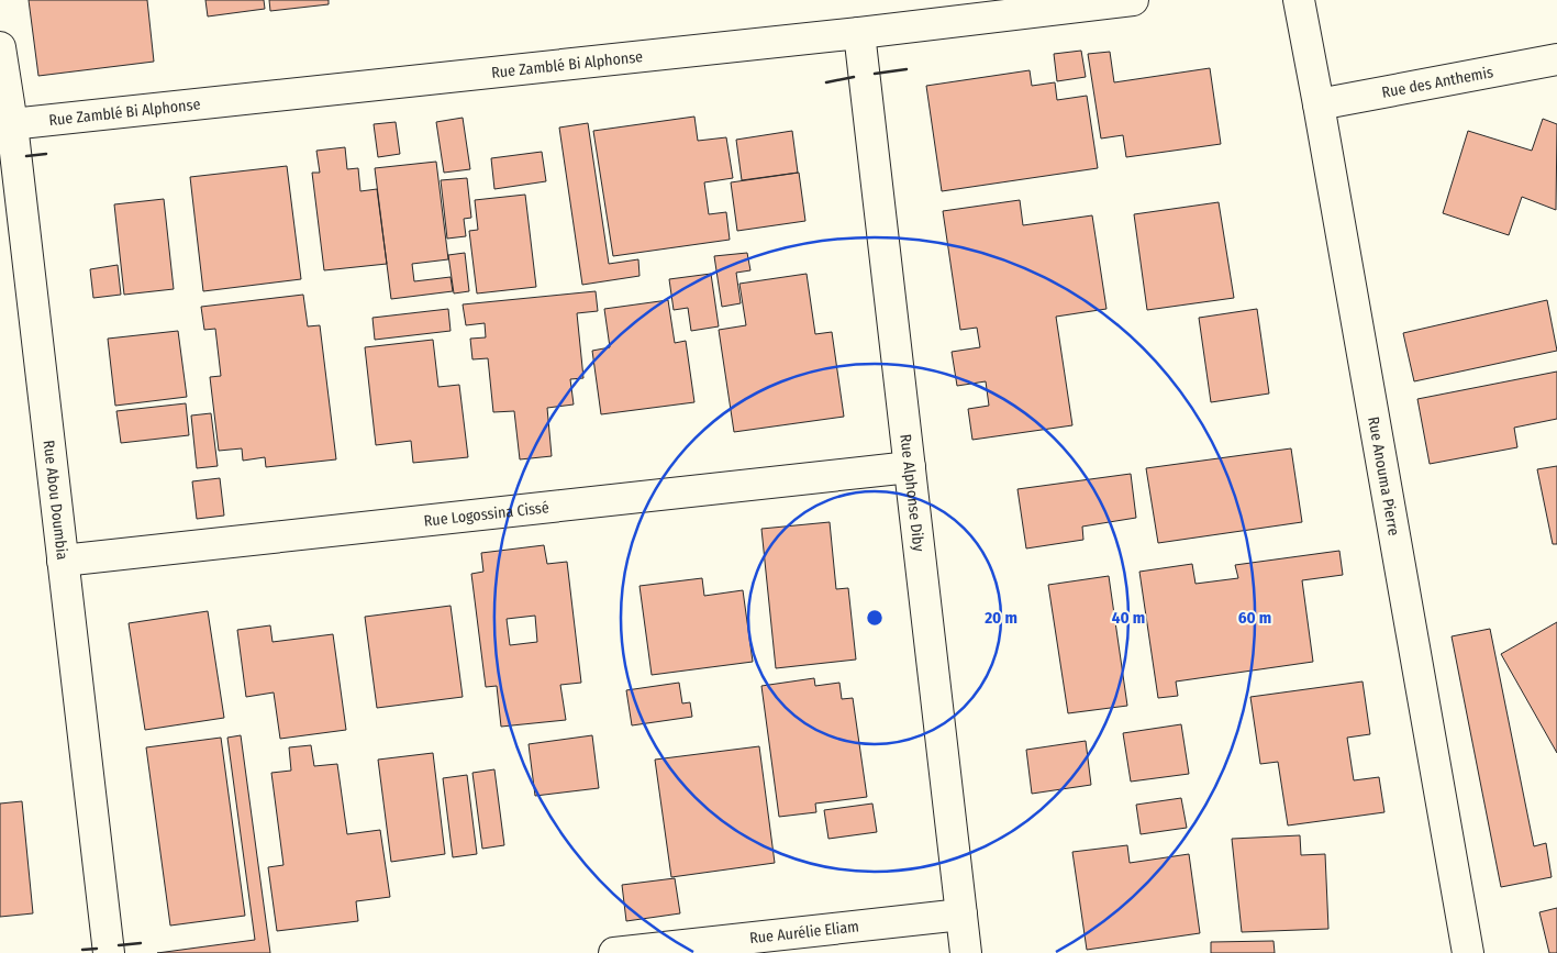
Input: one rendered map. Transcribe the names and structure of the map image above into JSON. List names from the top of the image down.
{
  "streets": {
    "street": [
      "Rue Zamblé Bi Alphonse",
      "Rue des Anthemis",
      "Rue Anouma Pierre",
      "Rue Alphonse Diby",
      "Rue Abou Doumbia",
      "Rue Logossina Cissé",
      "Rue Aurélie Eliam"
    ]
  },
  "crossings": [
    ["Rue Zamblé Bi Alphonse", "Rue Alphonse Diby"],
    ["Rue Zamblé Bi Alphonse", "Rue Abou Doumbia"],
    ["Rue des Anthemis", "Rue Anouma Pierre"],
    ["Rue Alphonse Diby", "Rue Logossina Cissé"],
    ["Rue Alphonse Diby", "Rue Aurélie Eliam"],
    ["Rue Abou Doumbia", "Rue Logossina Cissé"]
  ],
  "rings": ["20 m", "40 m", "60 m"]
}
